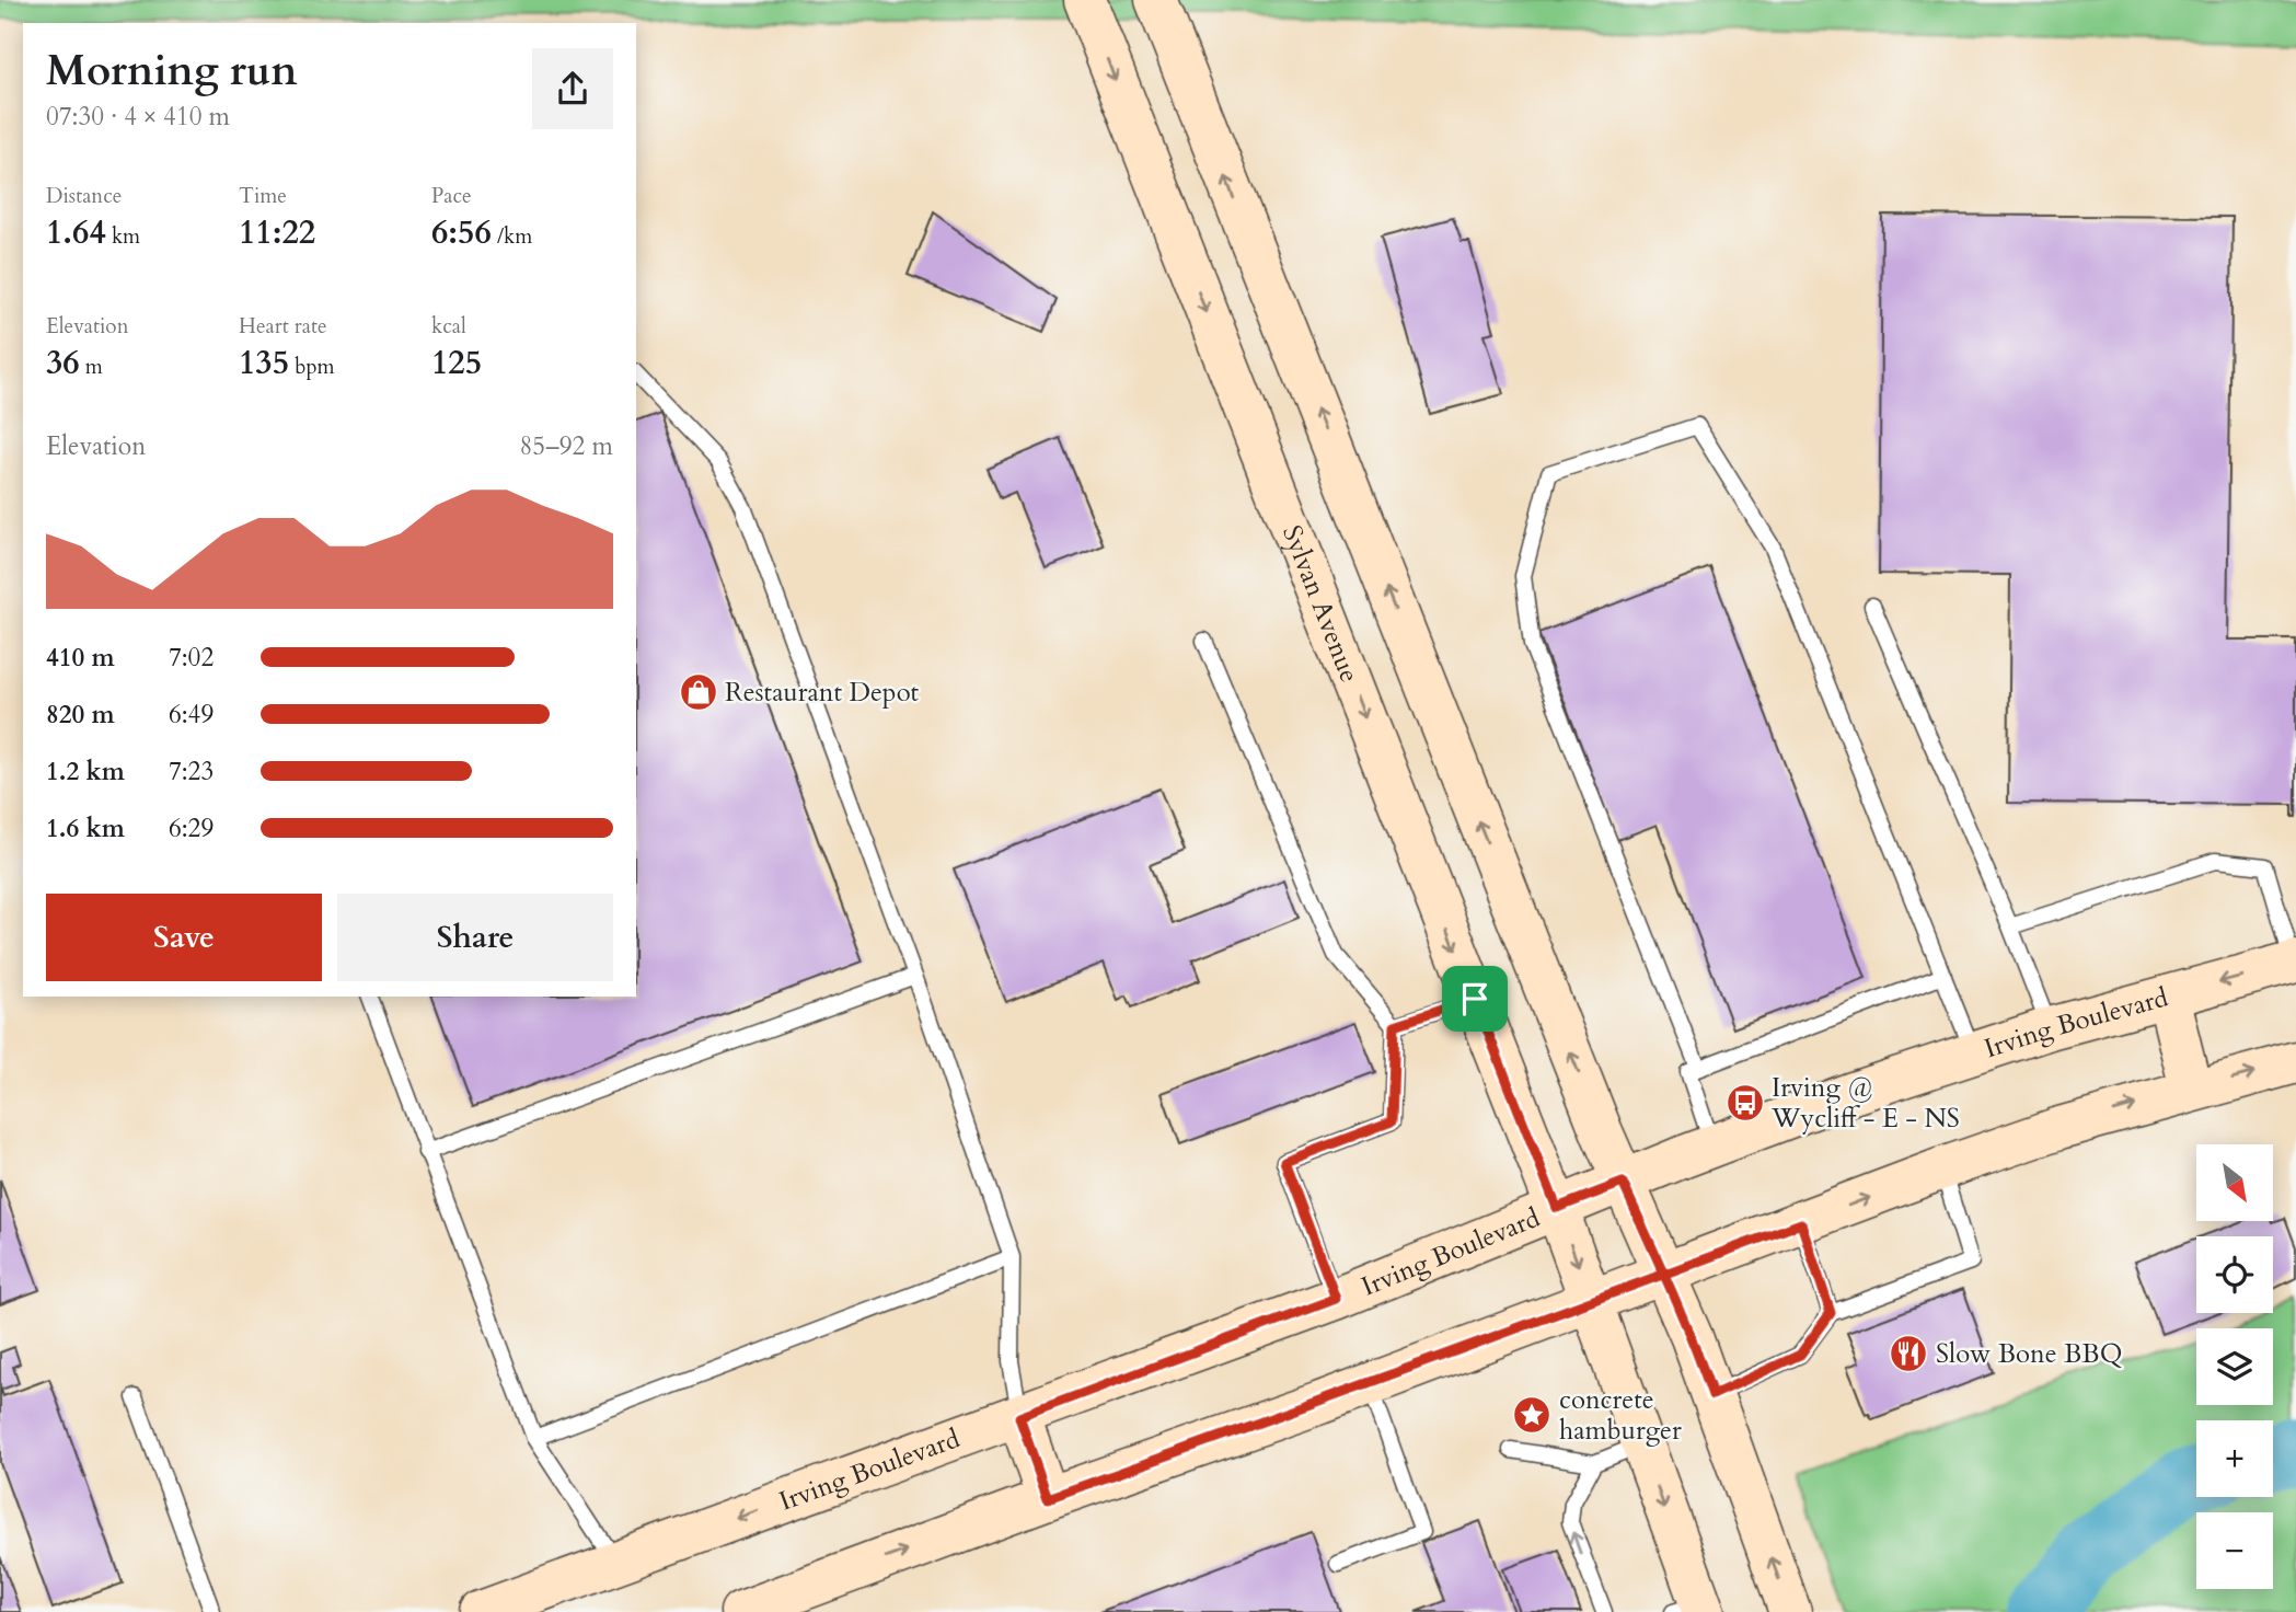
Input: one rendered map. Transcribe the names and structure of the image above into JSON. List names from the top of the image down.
{
  "streets": {
    "main road": ["Sylvan Avenue", "Irving Boulevard"]
  },
  "crossings": [
    ["Sylvan Avenue", "Irving Boulevard"]
  ],
  "places": {
    "shop": ["Restaurant Depot"],
    "bus stop": ["Irving @ Wycliff - E - NS"],
    "restaurant": ["Slow Bone BBQ"],
    "place": ["concrete hamburger"]
  },
  "north": "bottom right",
  "page": {
    "heading": ["Morning run", "07:30 · 4 × 410 m"],
    "stats": [
      ["Distance", "1.64 km"],
      ["Time", "11:22"],
      ["Pace", "6:56 /km"],
      ["Elevation", "36 m"],
      ["Heart rate", "135 bpm"],
      ["kcal", "125"]
    ],
    "chart": ["Elevation", "85–92 m"],
    "list": [
      {
        "name": "410 m",
        "note": "7:02"
      },
      {
        "name": "820 m",
        "note": "6:49"
      },
      {
        "name": "1.2 km",
        "note": "7:23"
      },
      {
        "name": "1.6 km",
        "note": "6:29"
      }
    ],
    "buttons": ["Save", "Share"],
    "map_buttons": ["+", "−"]
  }
}
